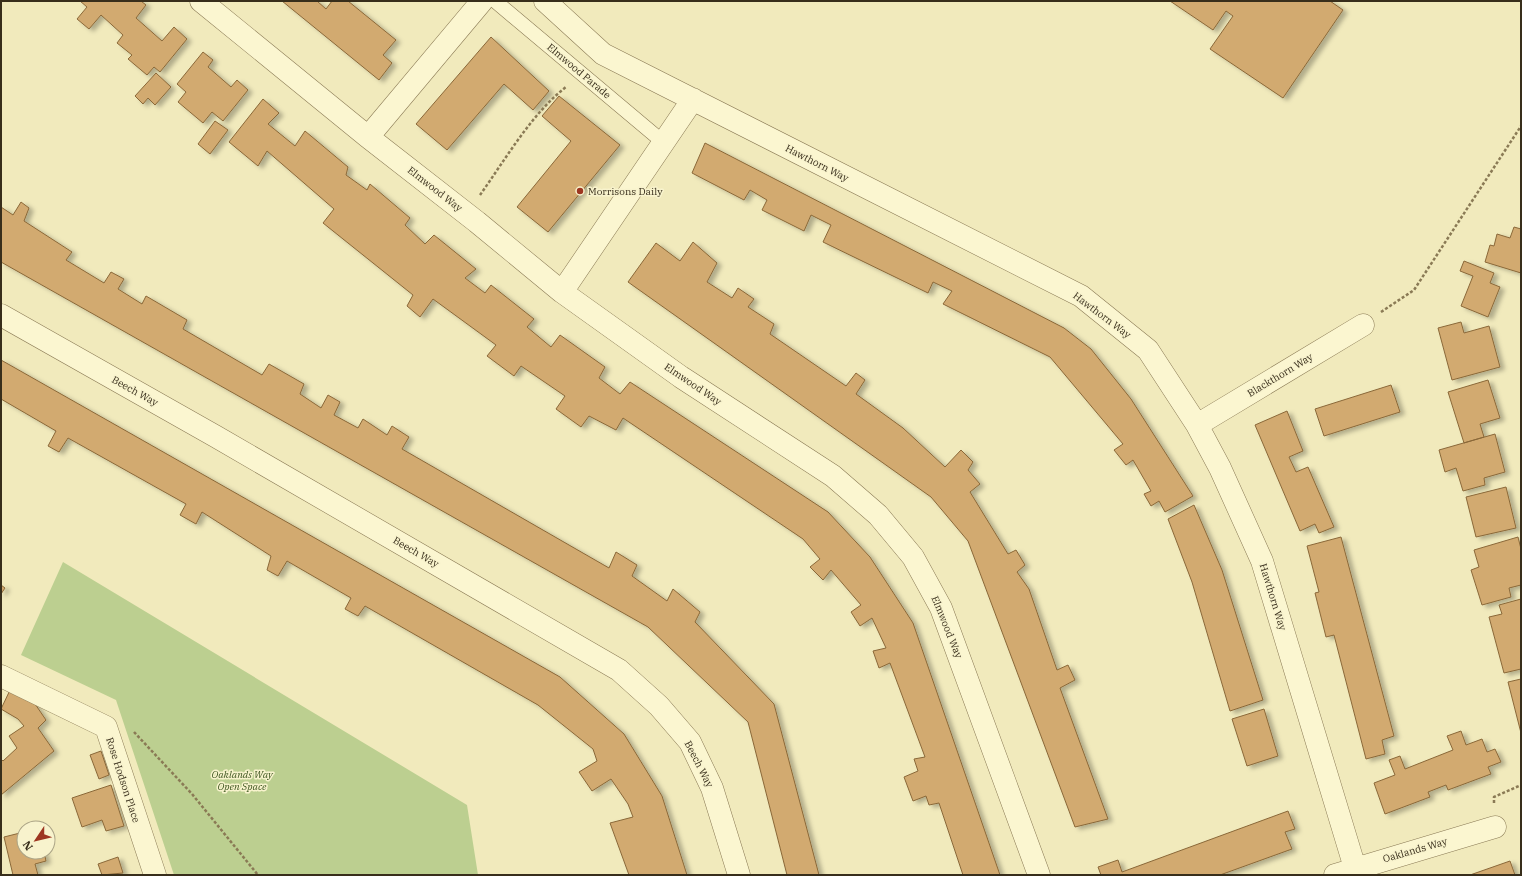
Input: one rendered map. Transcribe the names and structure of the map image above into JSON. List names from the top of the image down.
{
  "streets": {
    "street": [
      "Hawthorn Way",
      "Elmwood Way",
      "Blackthorn Way",
      "Beech Way",
      "Rose Hodson Place",
      "Oaklands Way"
    ],
    "lane": ["Elmwood Parade"]
  },
  "crossings": [
    ["Hawthorn Way", "Blackthorn Way"],
    ["Hawthorn Way", "Oaklands Way"]
  ],
  "parks": ["Oaklands Way Open Space"],
  "places": ["Morrisons Daily"],
  "north": "bottom left"
}
